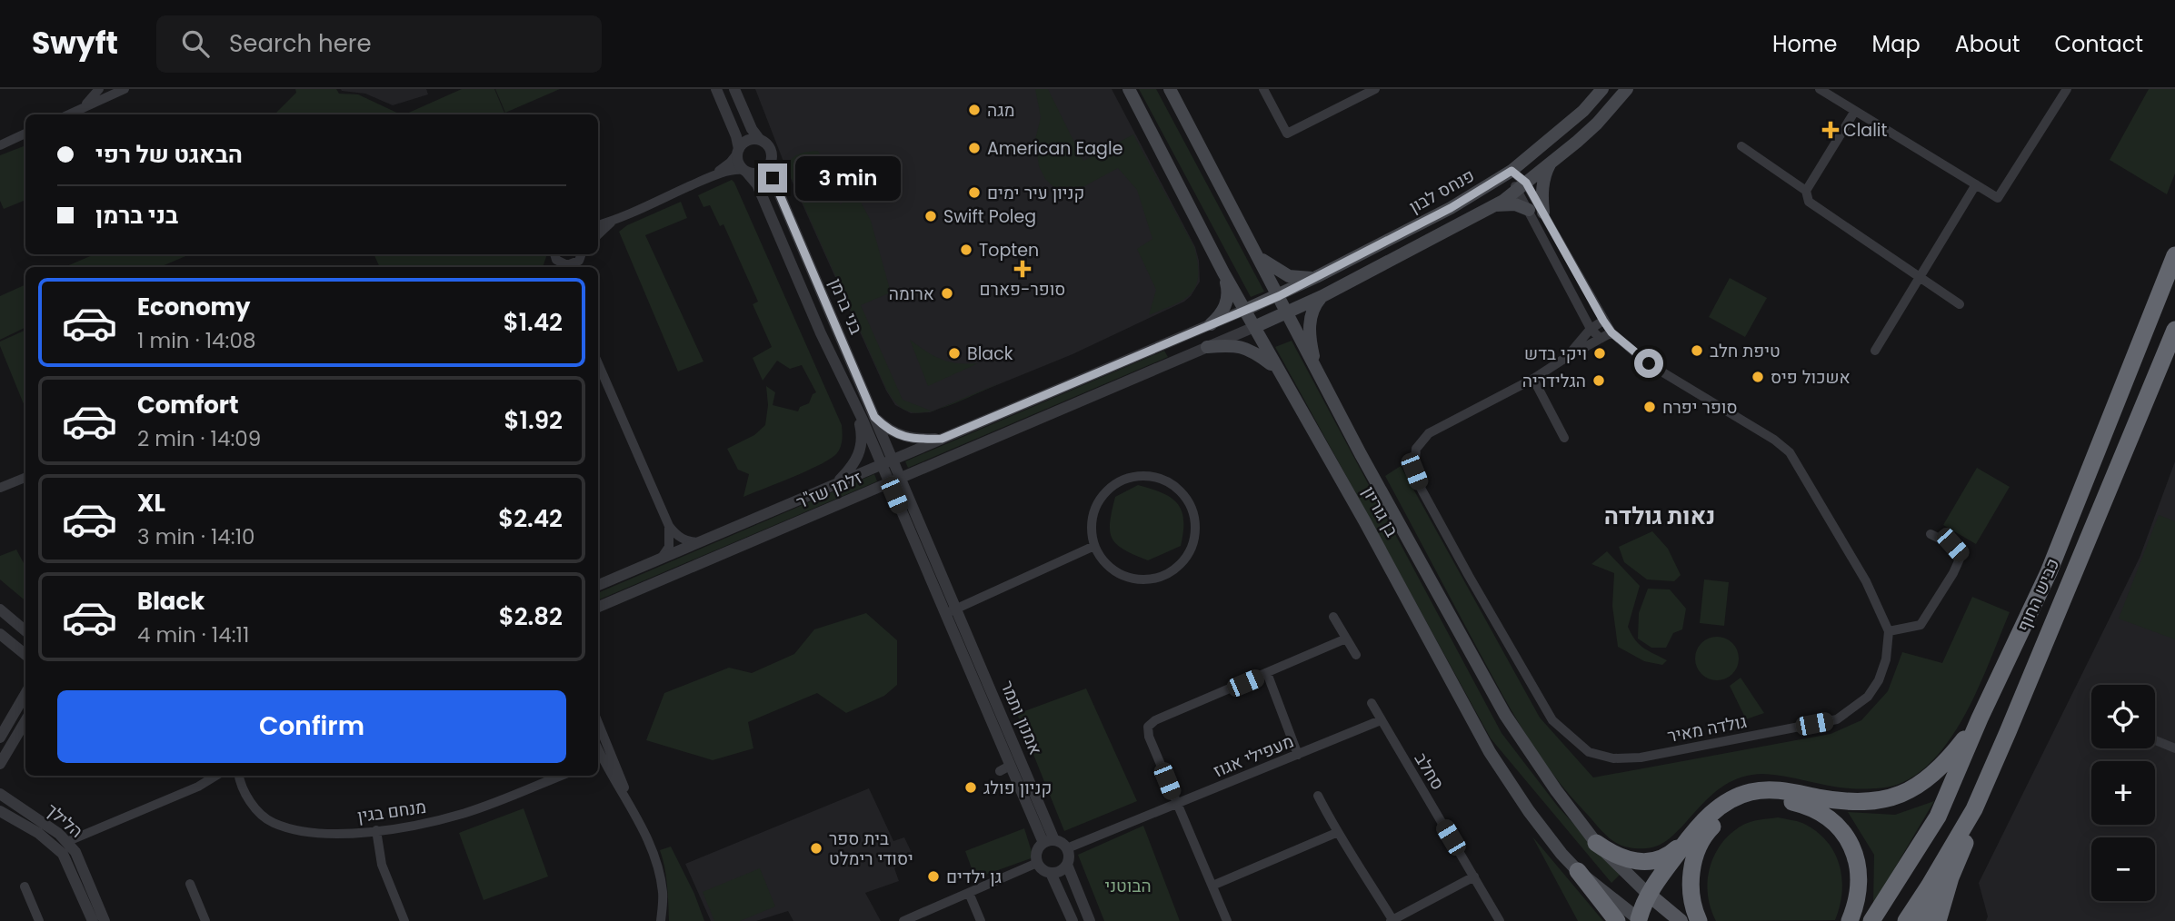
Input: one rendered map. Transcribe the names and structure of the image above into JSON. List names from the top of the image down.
{
  "streets": {
    "highway": ["כביש החוף"],
    "main road": ["פנחס לבון", "זלמן שז\"ר", "בן גוריון"],
    "street": [
      "בני ברמן",
      "אמנון ותמר",
      "גולדה מאיר",
      "מעפילי אגוז",
      "סחלב",
      "מנחם בגין",
      "הלילך"
    ]
  },
  "crossings": [
    ["פנחס לבון", "זלמן שז\"ר"],
    ["פנחס לבון", "בן גוריון"],
    ["בני ברמן", "זלמן שז\"ר"],
    ["בני ברמן", "אמנון ותמר"],
    ["זלמן שז\"ר", "בן גוריון"],
    ["זלמן שז\"ר", "אמנון ותמר"],
    ["אמנון ותמר", "מעפילי אגוז"],
    ["מעפילי אגוז", "סחלב"]
  ],
  "districts": ["נאות גולדה"],
  "parks": ["הבוטני"],
  "places": {
    "other": [
      "מגה",
      "American Eagle",
      "קניון עיר ימים",
      "Swift Poleg",
      "Topten",
      "ארומה",
      "טיפת חלב",
      "Black",
      "ויקי בדש",
      "אשכול פיס",
      "הגלידריה",
      "סופר יפרח",
      "קניון פולג",
      "בית ספר יסודי רימלט",
      "גן ילדים"
    ],
    "health": ["Clalit", "סופר-פארם"]
  },
  "page": {
    "header": "Swyft",
    "search": "Search here",
    "nav": [
      "Home",
      "Map",
      "About",
      "Contact"
    ],
    "banner": ["הבאגט של רפי", "בני ברמן"],
    "bubble": "3 min",
    "list": [
      {
        "name": "Economy",
        "note": "1 min · 14:08",
        "value": "$1.42"
      },
      {
        "name": "Comfort",
        "note": "2 min · 14:09",
        "value": "$1.92"
      },
      {
        "name": "XL",
        "note": "3 min · 14:10",
        "value": "$2.42"
      },
      {
        "name": "Black",
        "note": "4 min · 14:11",
        "value": "$2.82"
      }
    ],
    "buttons": "Confirm",
    "map_buttons": ["+", "−"]
  }
}
